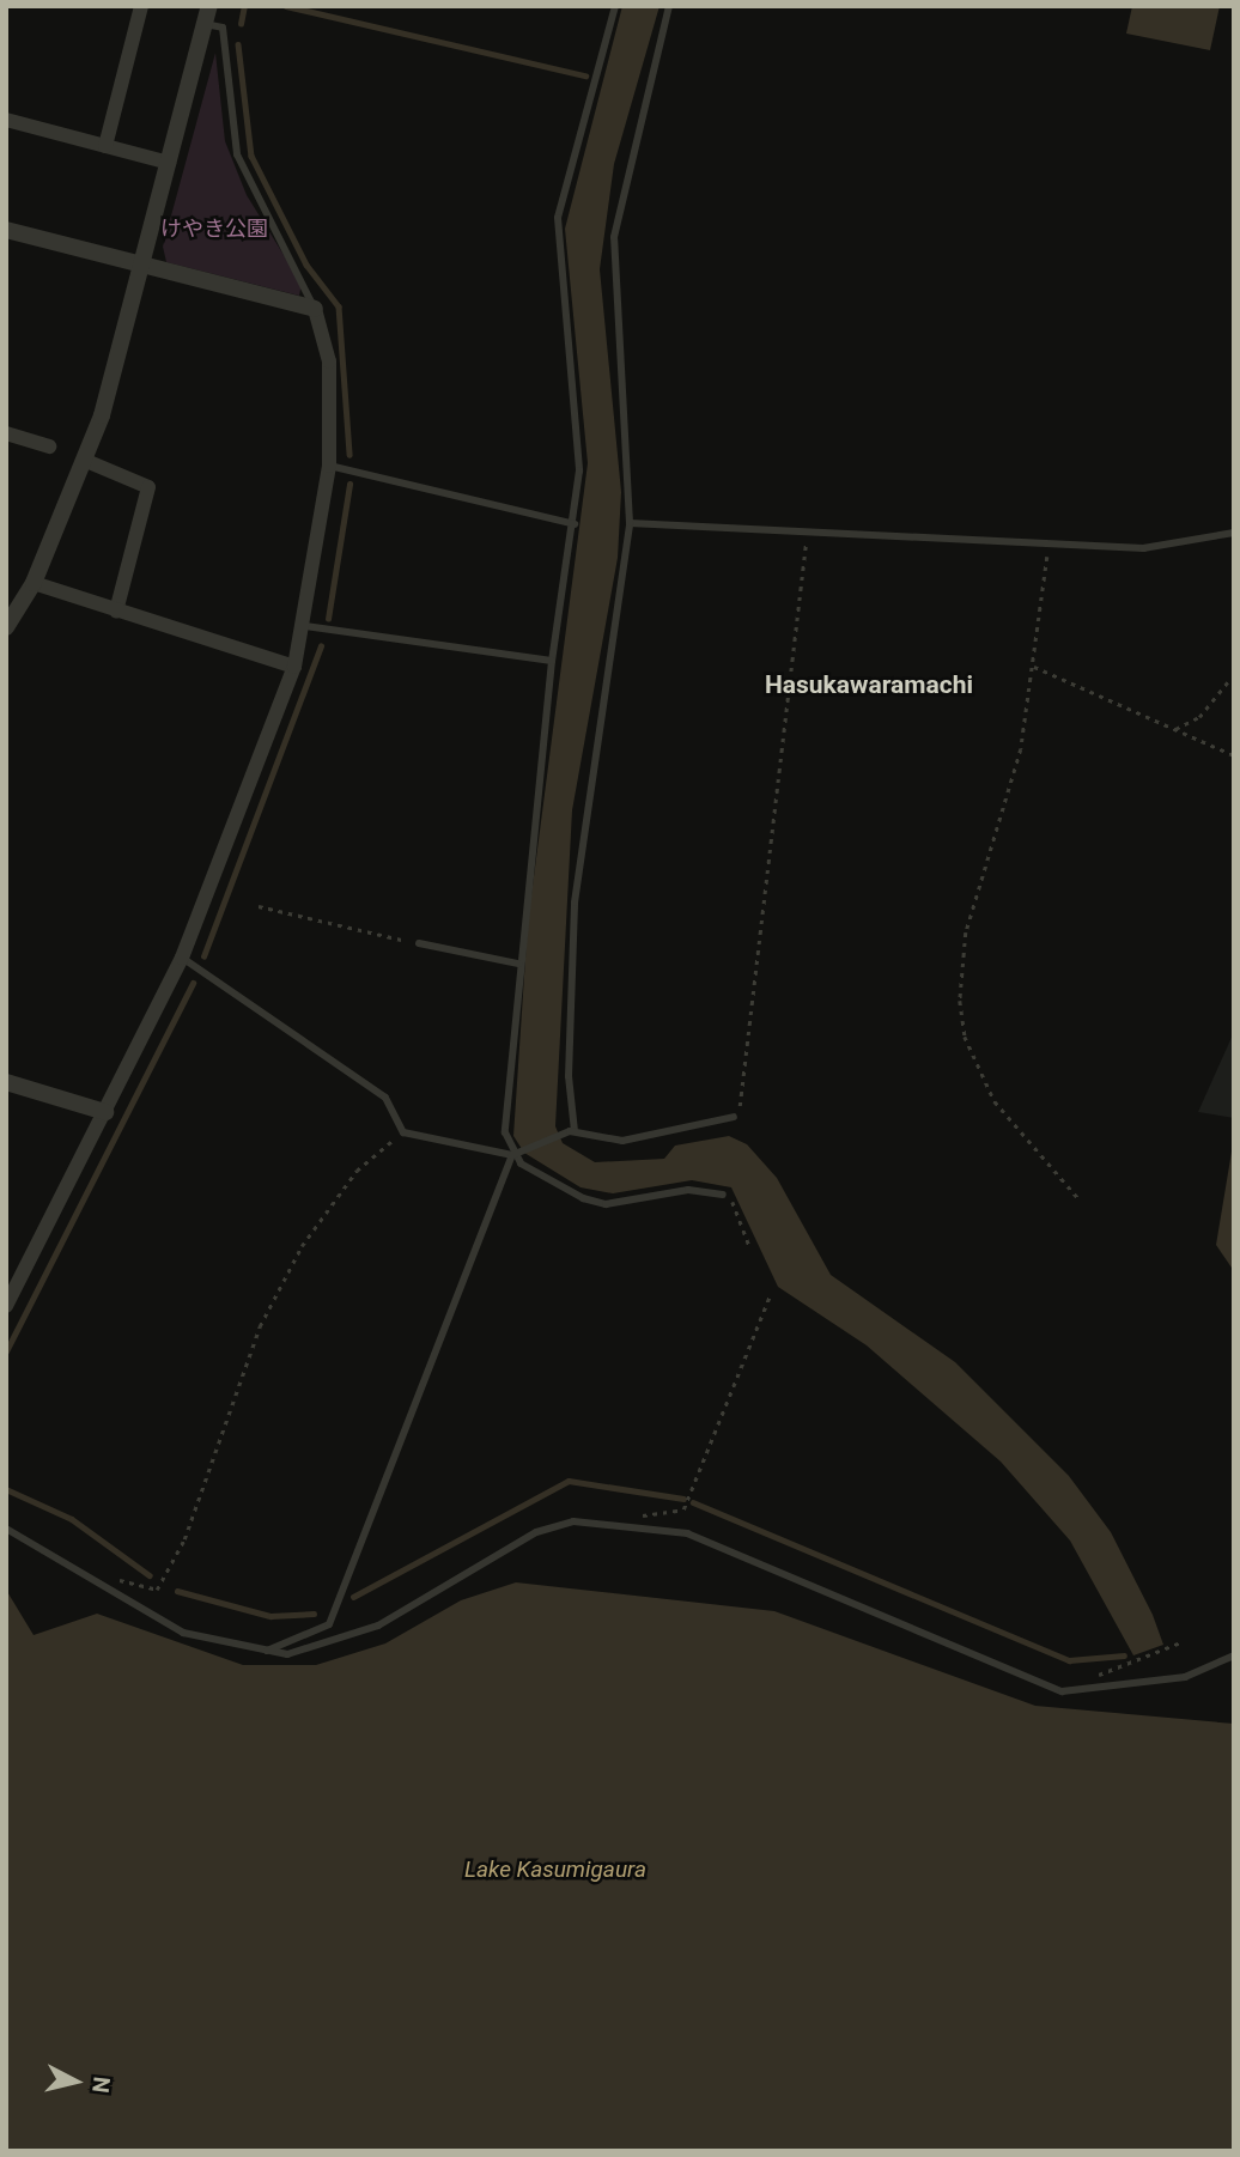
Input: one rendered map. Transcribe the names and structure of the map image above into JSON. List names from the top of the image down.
{
  "districts": ["Hasukawaramachi"],
  "water": ["Lake Kasumigaura"],
  "parks": ["けやき公園"],
  "north": "right"
}
